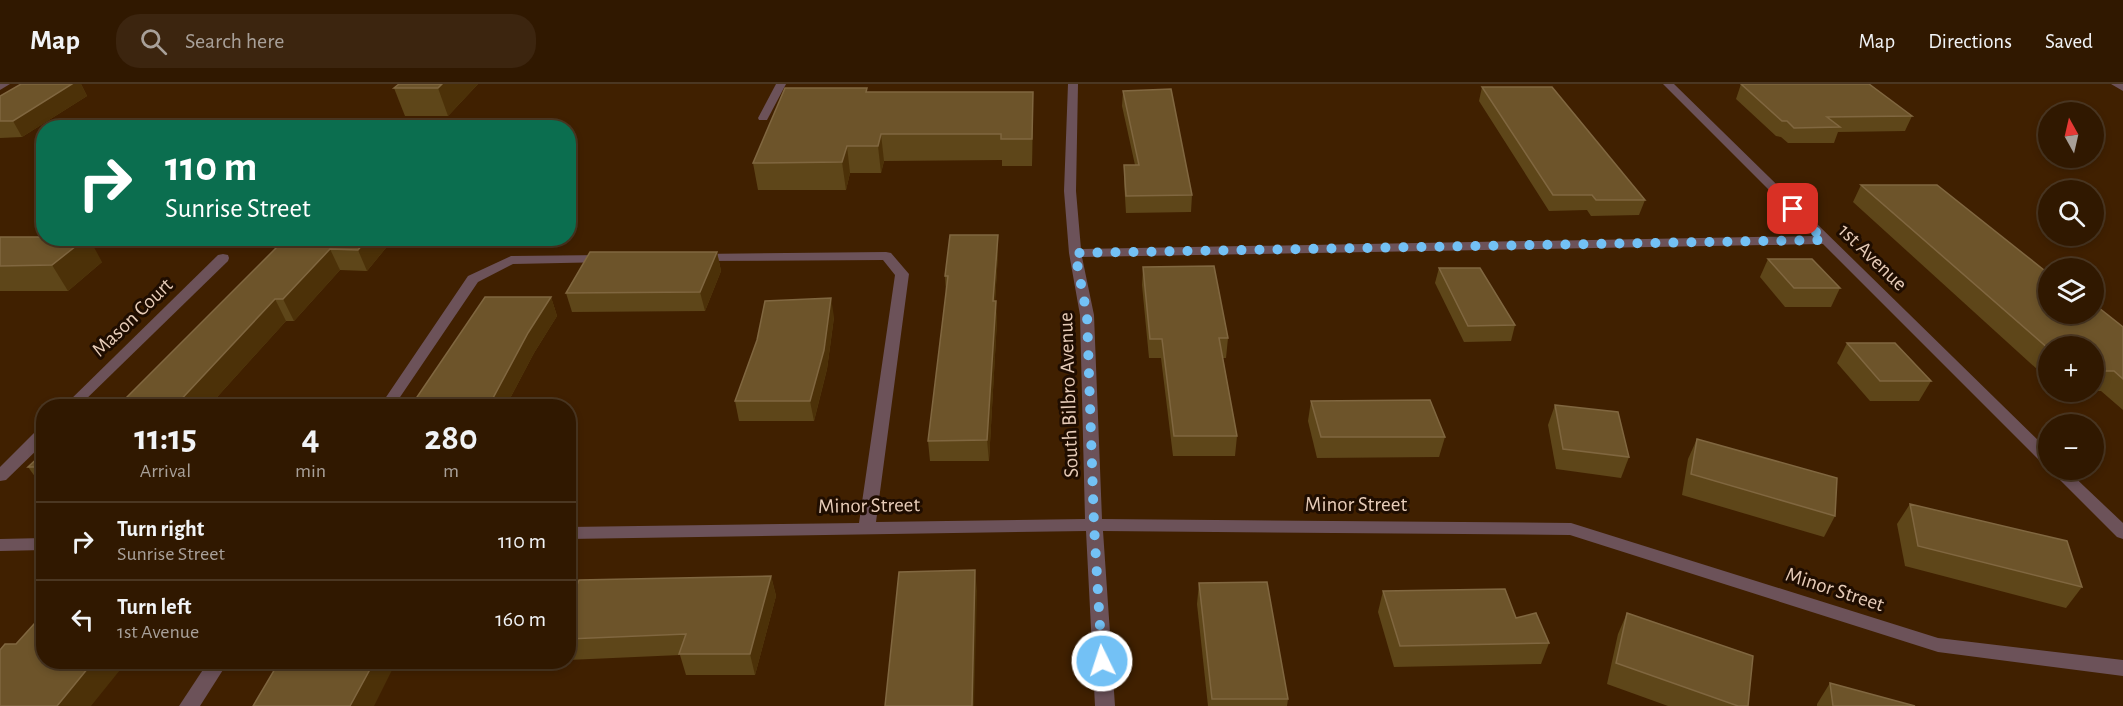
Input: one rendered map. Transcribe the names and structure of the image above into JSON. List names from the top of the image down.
{
  "streets": {
    "street": [
      "1st Avenue",
      "Mason Court",
      "South Bilbro Avenue",
      "Minor Street"
    ]
  },
  "crossings": [
    ["South Bilbro Avenue", "Minor Street"]
  ],
  "north": "top",
  "page": {
    "header": "Map",
    "search": "Search here",
    "nav": ["Map", "Directions", "Saved"],
    "map_buttons": ["+", "−"],
    "turn": ["110 m", "Sunrise Street"],
    "eta": [
      "11:15",
      "Arrival",
      "4",
      "min",
      "280",
      "m"
    ],
    "list": [
      {
        "name": "Turn right",
        "note": "Sunrise Street",
        "value": "110 m"
      },
      {
        "name": "Turn left",
        "note": "1st Avenue",
        "value": "160 m"
      }
    ]
  }
}
